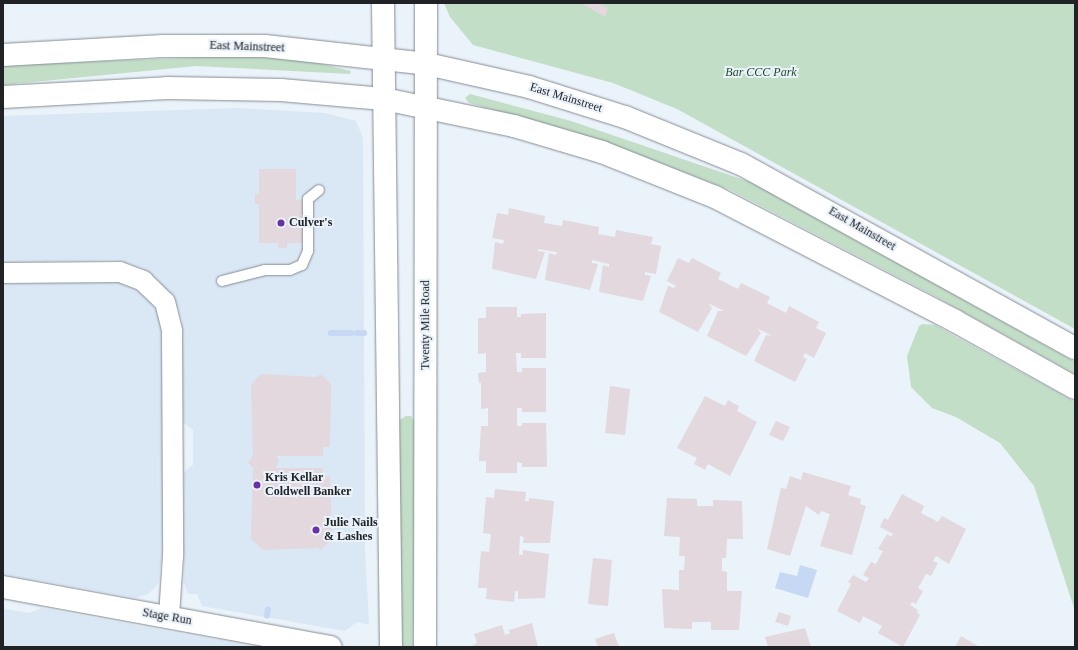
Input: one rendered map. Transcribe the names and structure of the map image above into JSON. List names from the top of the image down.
{
  "streets": {
    "main road": ["East Mainstreet", "Twenty Mile Road", "Stage Run"]
  },
  "crossings": [
    ["East Mainstreet", "Twenty Mile Road"]
  ],
  "parks": ["Bar CCC Park"],
  "places": ["Culver's", "Kris Kellar Coldwell Banker", "Julie Nails & Lashes"]
}
